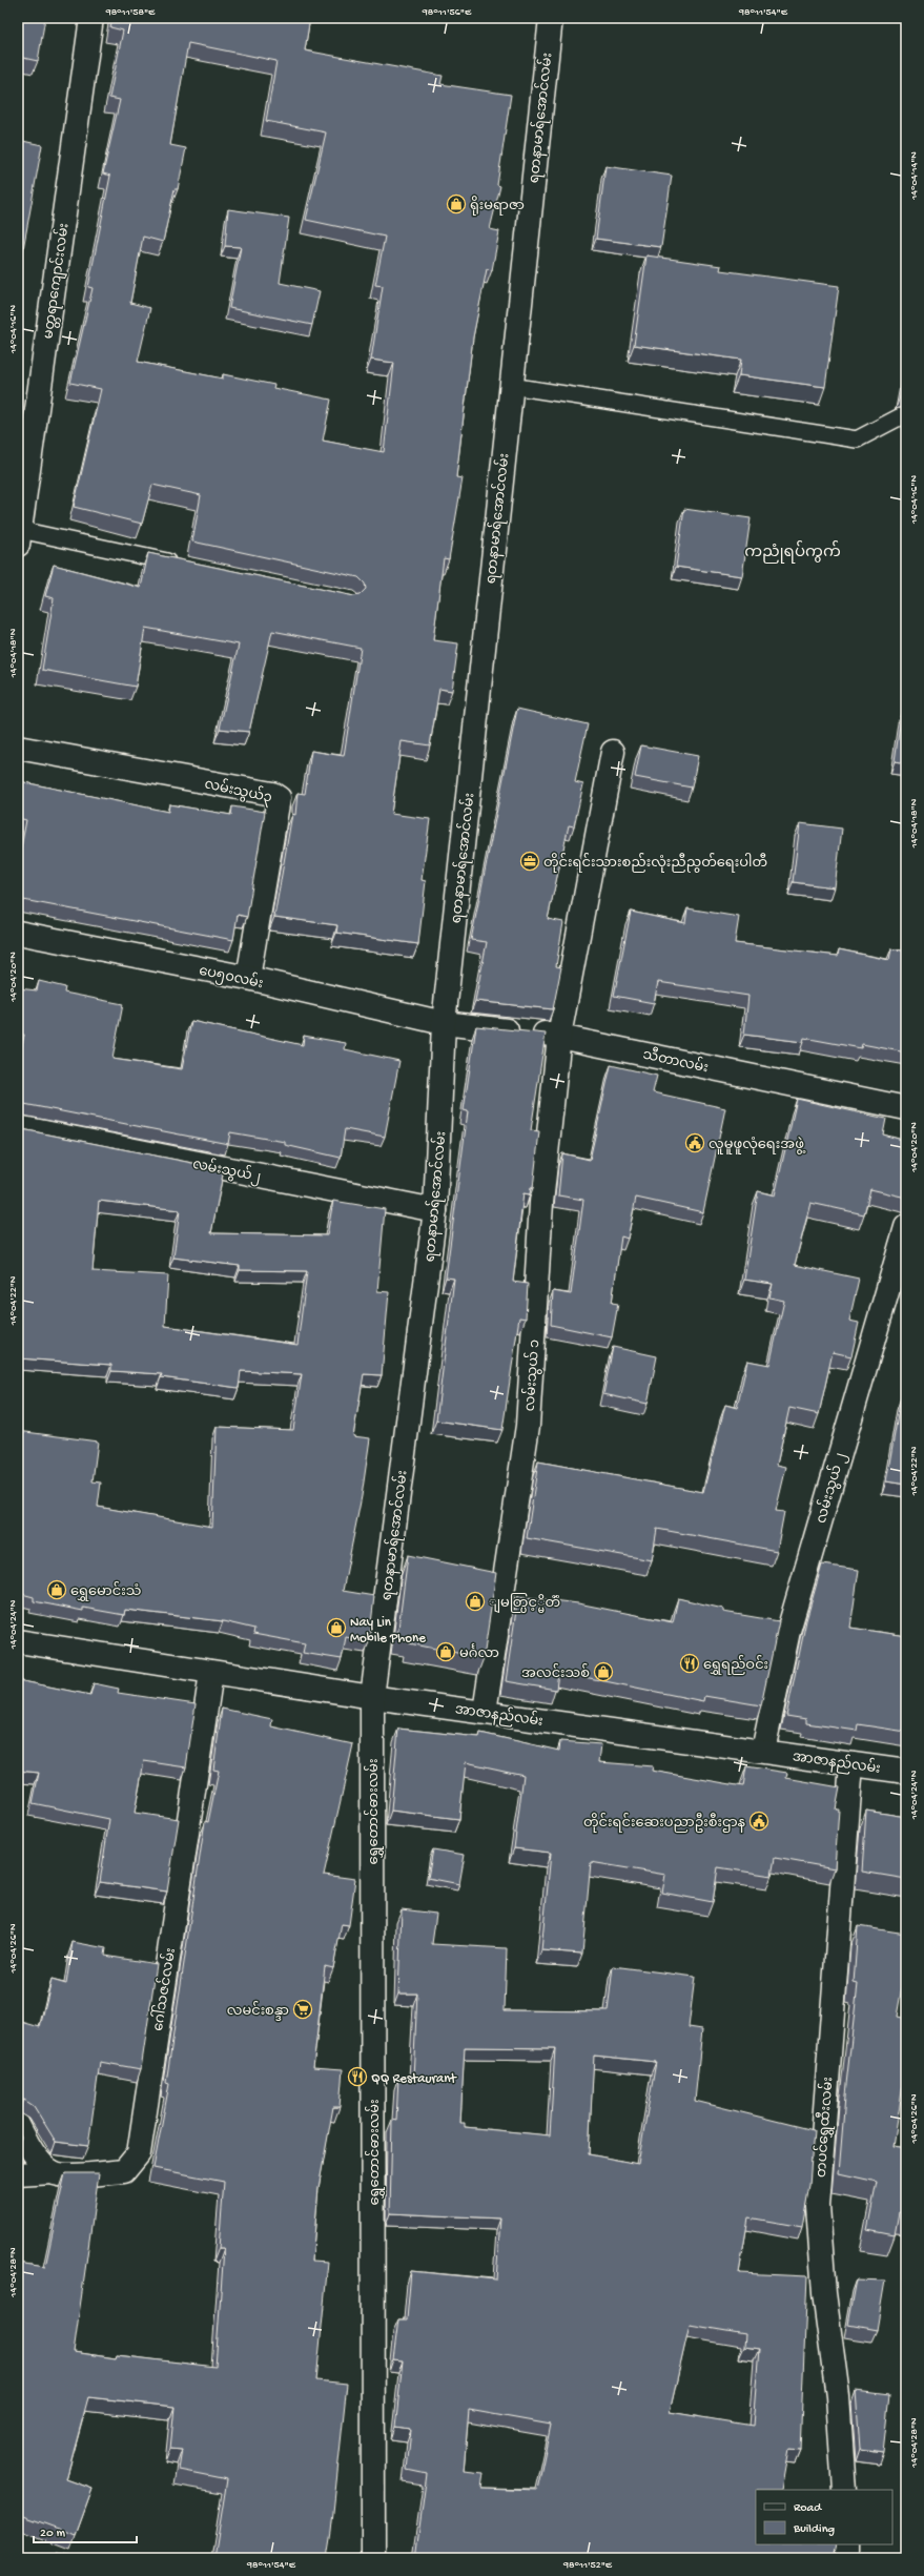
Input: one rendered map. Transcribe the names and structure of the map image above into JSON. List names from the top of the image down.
{
  "streets": {
    "street": [
      "ရတနာမာရ်အောင်လမ်း",
      "မတ္တရာကျောင်းလမ်း",
      "လမ်းသွယ်၃",
      "ပေ၅၀လမ်း",
      "သီတာလမ်း",
      "လမ်းသွယ်၂",
      "လမ်းသွယ် ၁",
      "လမ်းသွယ် ၂",
      "အာဇာနည်လမ်း",
      "ရွှေတောင်ဓားလမ်း",
      "ဂေါ်သဇင်လမ်း",
      "တပင်ရွှေထီးလမ်း"
    ]
  },
  "crossings": [
    ["ရတနာမာရ်အောင်လမ်း", "ပေ၅၀လမ်း"],
    ["ရတနာမာရ်အောင်လမ်း", "သီတာလမ်း"],
    ["ရတနာမာရ်အောင်လမ်း", "လမ်းသွယ်၂"],
    ["ရတနာမာရ်အောင်လမ်း", "အာဇာနည်လမ်း"],
    ["ရတနာမာရ်အောင်လမ်း", "ရွှေတောင်ဓားလမ်း"],
    ["လမ်းသွယ်၃", "ပေ၅၀လမ်း"],
    ["ပေ၅၀လမ်း", "သီတာလမ်း"],
    ["သီတာလမ်း", "လမ်းသွယ် ၁"],
    ["လမ်းသွယ် ၁", "အာဇာနည်လမ်း"],
    ["လမ်းသွယ် ၂", "အာဇာနည်လမ်း"],
    ["အာဇာနည်လမ်း", "ရွှေတောင်ဓားလမ်း"],
    ["အာဇာနည်လမ်း", "ဂေါ်သဇင်လမ်း"],
    ["အာဇာနည်လမ်း", "တပင်ရွှေထီးလမ်း"]
  ],
  "districts": ["ကညုံရပ်ကွက်"],
  "places": {
    "shop": [
      "ရိုးမရာဇာ",
      "ရွှေမောင်းသံ",
      "ျမတ္ပြင့္မိတၱဴ",
      "Nay Lin Mobile Phone",
      "မင်္ဂလာ",
      "အလင်းသစ်"
    ],
    "office": ["တိုင်းရင်းသားစည်းလုံးညီညွတ်ရေးပါတီ"],
    "public building": ["လူမူဖူလုံရေးအဖွဲ့", "တိုင်းရင်းဆေးပညာဦးစီးဌာန"],
    "restaurant": ["ရွှေရည်ဝင်း", "QQ Restaurant"],
    "supermarket": ["လမင်းစန္ဒာ"]
  },
  "legend": ["Road", "Building"],
  "scale_bar": "20 m",
  "coordinates": [
    "98°11'58\"E",
    "98°11'56\"E",
    "98°11'54\"E",
    "14°04'14\"N",
    "14°04'16\"N",
    "14°04'18\"N",
    "14°04'20\"N",
    "14°04'22\"N",
    "14°04'24\"N",
    "14°04'26\"N",
    "14°04'28\"N",
    "98°11'52\"E"
  ]
}
